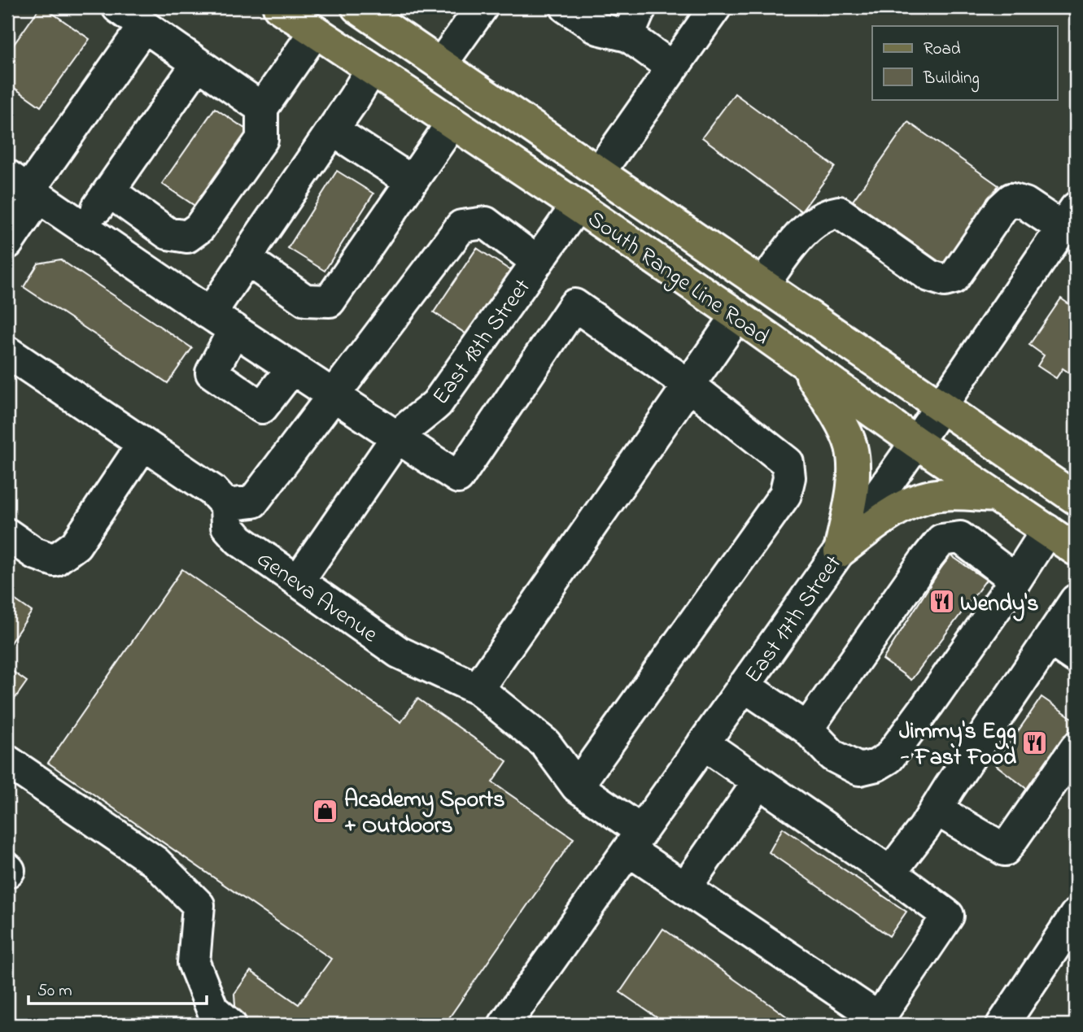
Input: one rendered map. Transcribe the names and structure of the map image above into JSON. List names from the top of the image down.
{
  "streets": {
    "main road": ["South Range Line Road"],
    "street": ["East 18th Street", "Geneva Avenue", "East 17th Street"]
  },
  "crossings": [
    ["South Range Line Road", "East 18th Street"],
    ["South Range Line Road", "East 17th Street"],
    ["East 18th Street", "Geneva Avenue"],
    ["Geneva Avenue", "East 17th Street"]
  ],
  "places": {
    "restaurant": ["Wendy's", "Jimmy's Egg - Fast Food"],
    "shop": ["Academy Sports + Outdoors"]
  },
  "legend": ["Road", "Building"],
  "scale_bar": "50 m"
}
